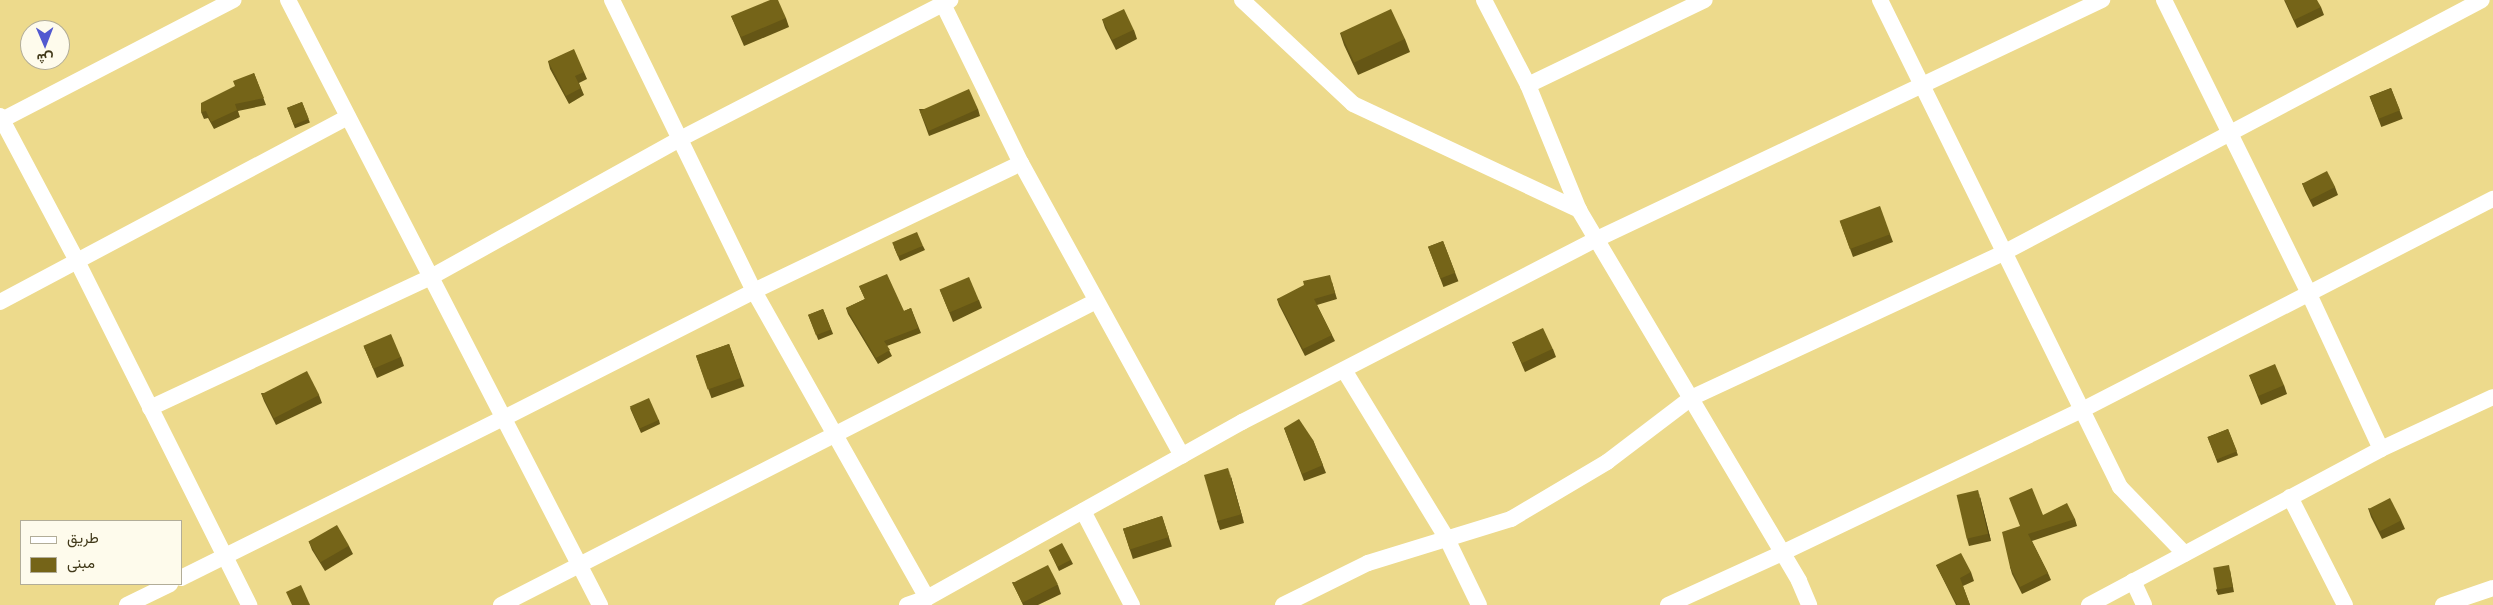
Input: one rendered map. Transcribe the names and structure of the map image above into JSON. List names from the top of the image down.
{
  "legend": ["طريق", "مبنى"],
  "north": "bottom"
}
